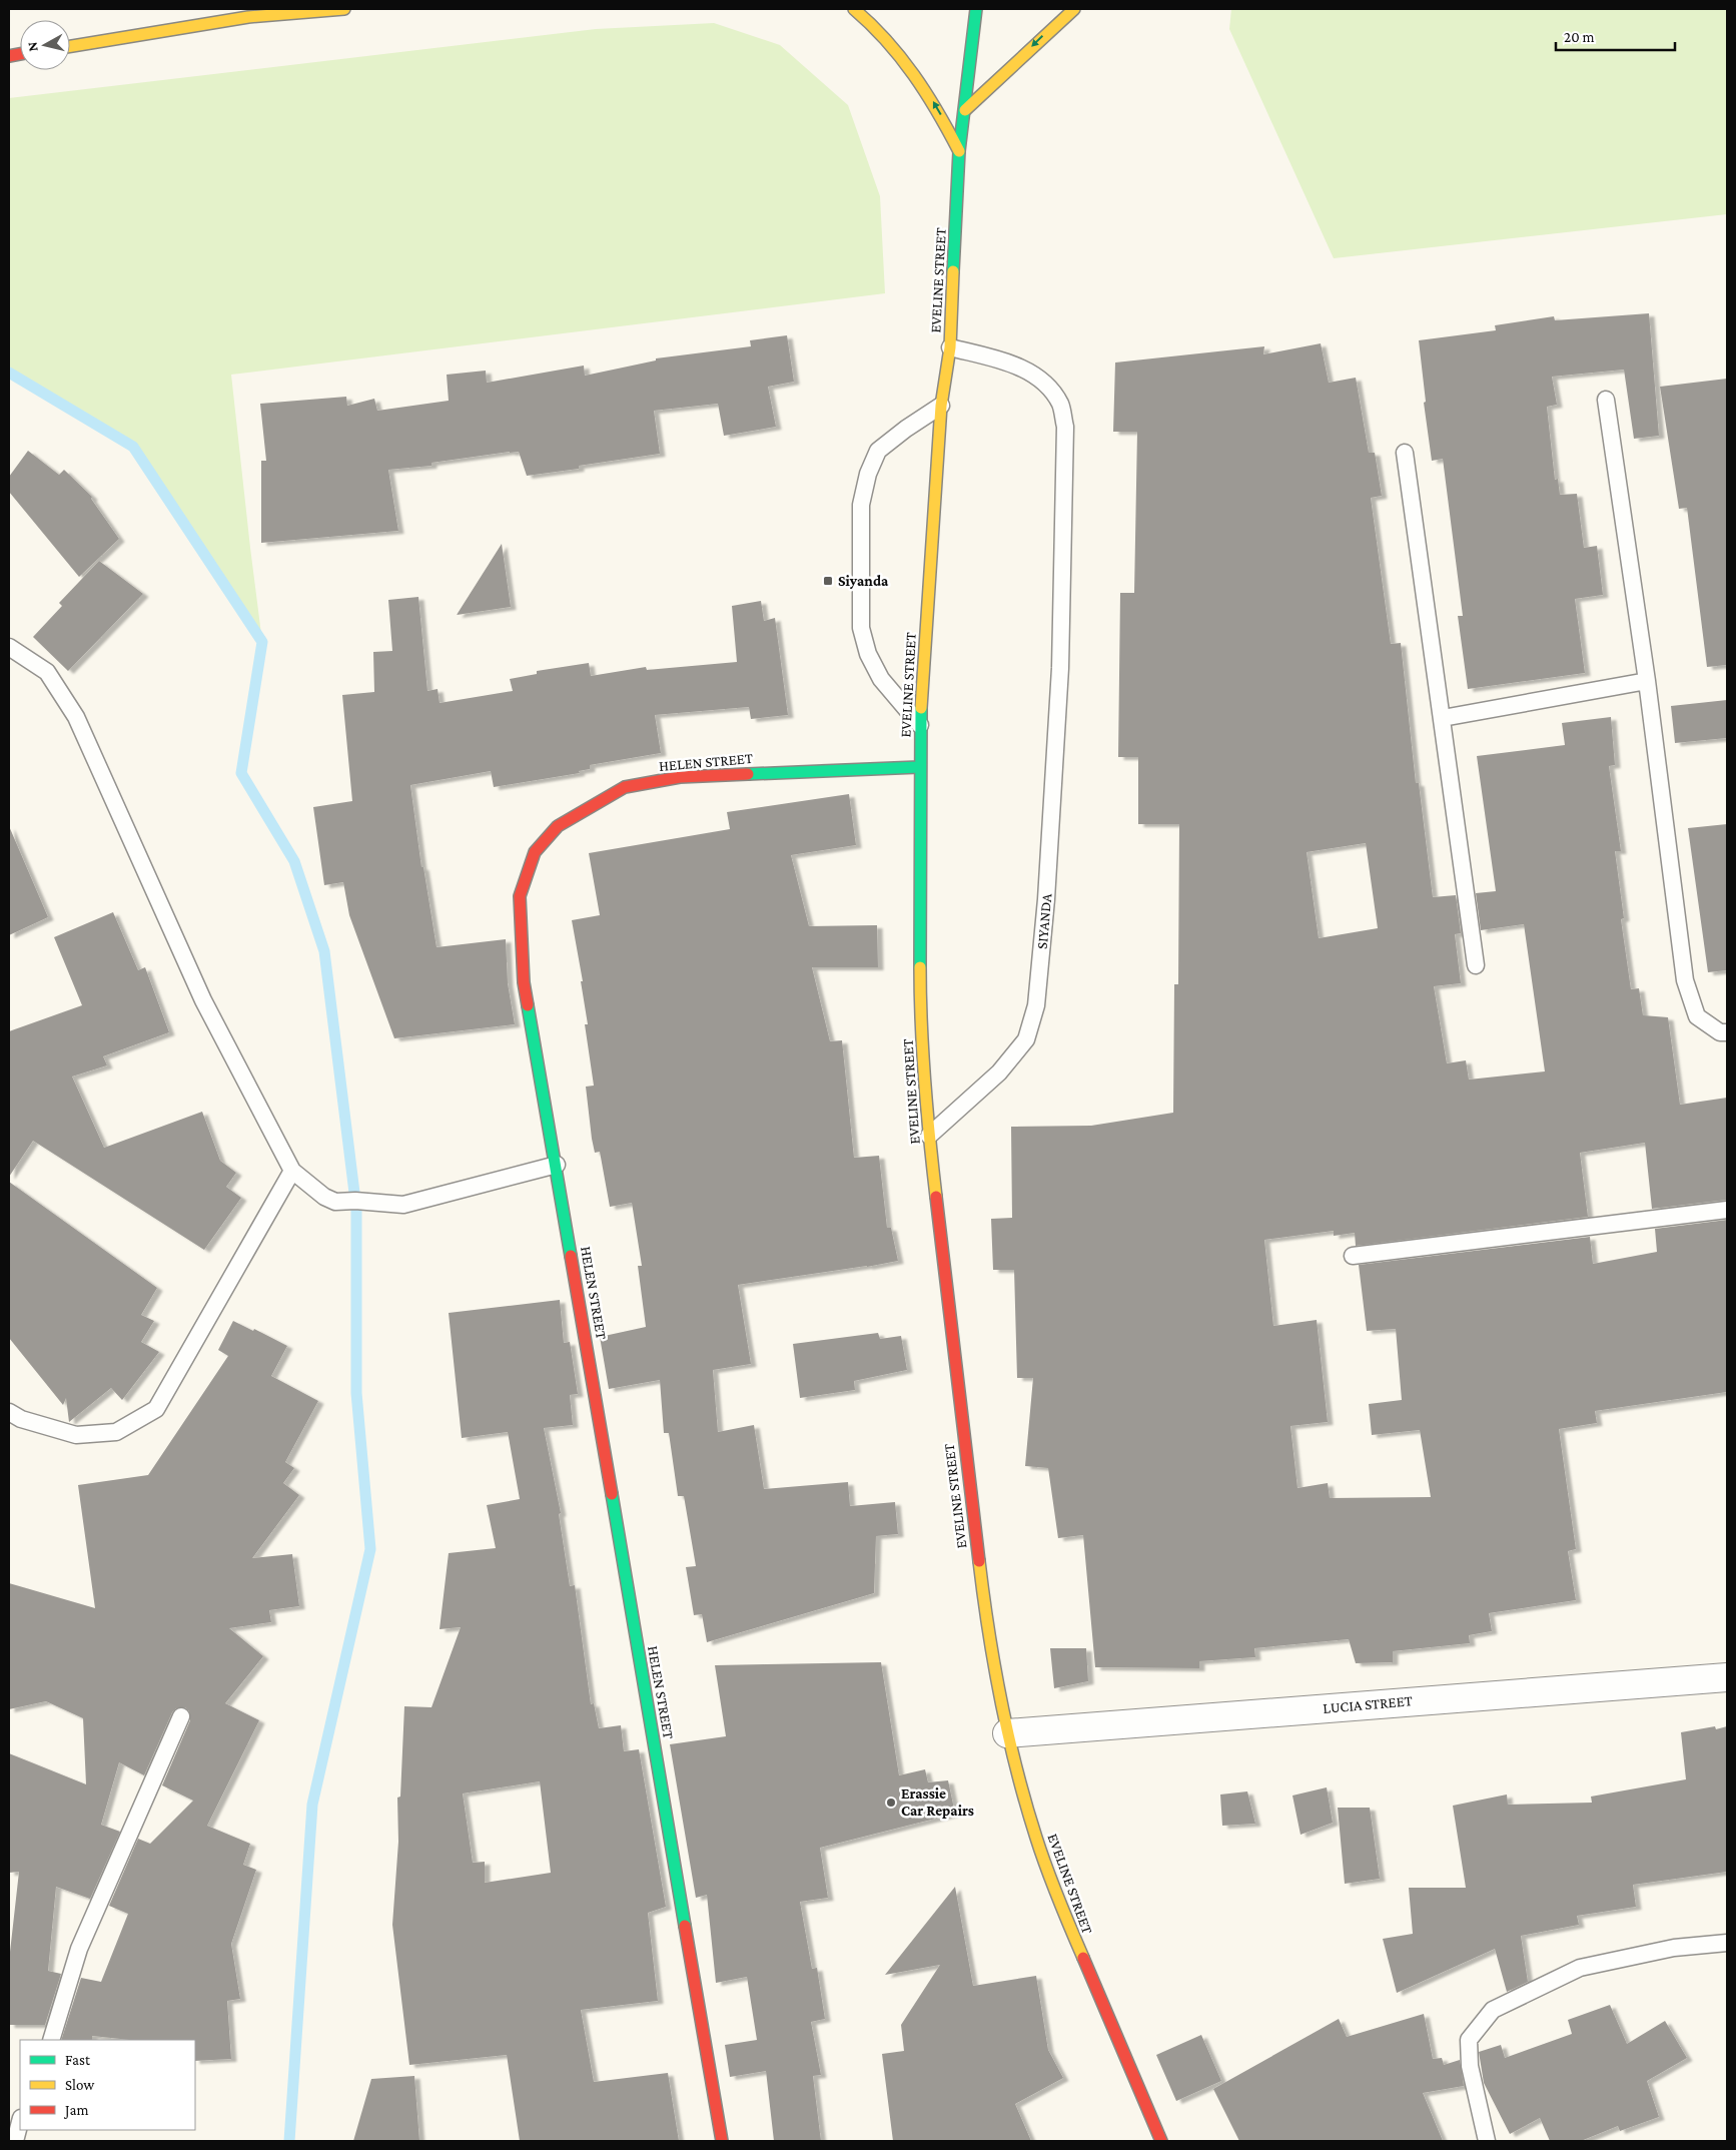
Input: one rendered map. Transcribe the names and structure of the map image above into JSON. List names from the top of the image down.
{
  "streets": {
    "street": ["EVELINE STREET", "HELEN STREET", "LUCIA STREET"],
    "lane": ["SIYANDA"]
  },
  "crossings": [
    ["EVELINE STREET", "HELEN STREET"],
    ["EVELINE STREET", "SIYANDA"],
    ["EVELINE STREET", "LUCIA STREET"]
  ],
  "places": {
    "transit": ["Siyanda"],
    "other": ["Erassie Car Repairs"]
  },
  "legend": ["Fast", "Slow", "Jam"],
  "scale_bar": "20 m",
  "north": "left"
}
